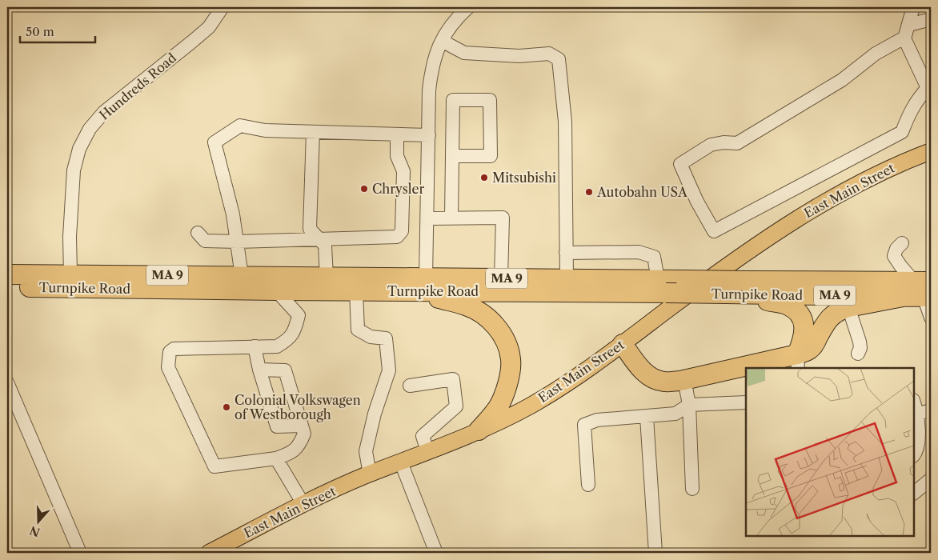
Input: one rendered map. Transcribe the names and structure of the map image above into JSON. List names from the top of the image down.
{
  "streets": {
    "highway": ["MA 9", "Turnpike Road"],
    "main road": ["East Main Street"],
    "street": ["Hundreds Road"]
  },
  "crossings": [
    ["Hundreds Road", "Turnpike Road"]
  ],
  "places": [
    "Mitsubishi",
    "Chrysler",
    "Autobahn USA",
    "Colonial Volkswagen of Westborough"
  ],
  "scale_bar": "50 m",
  "north": "bottom"
}
